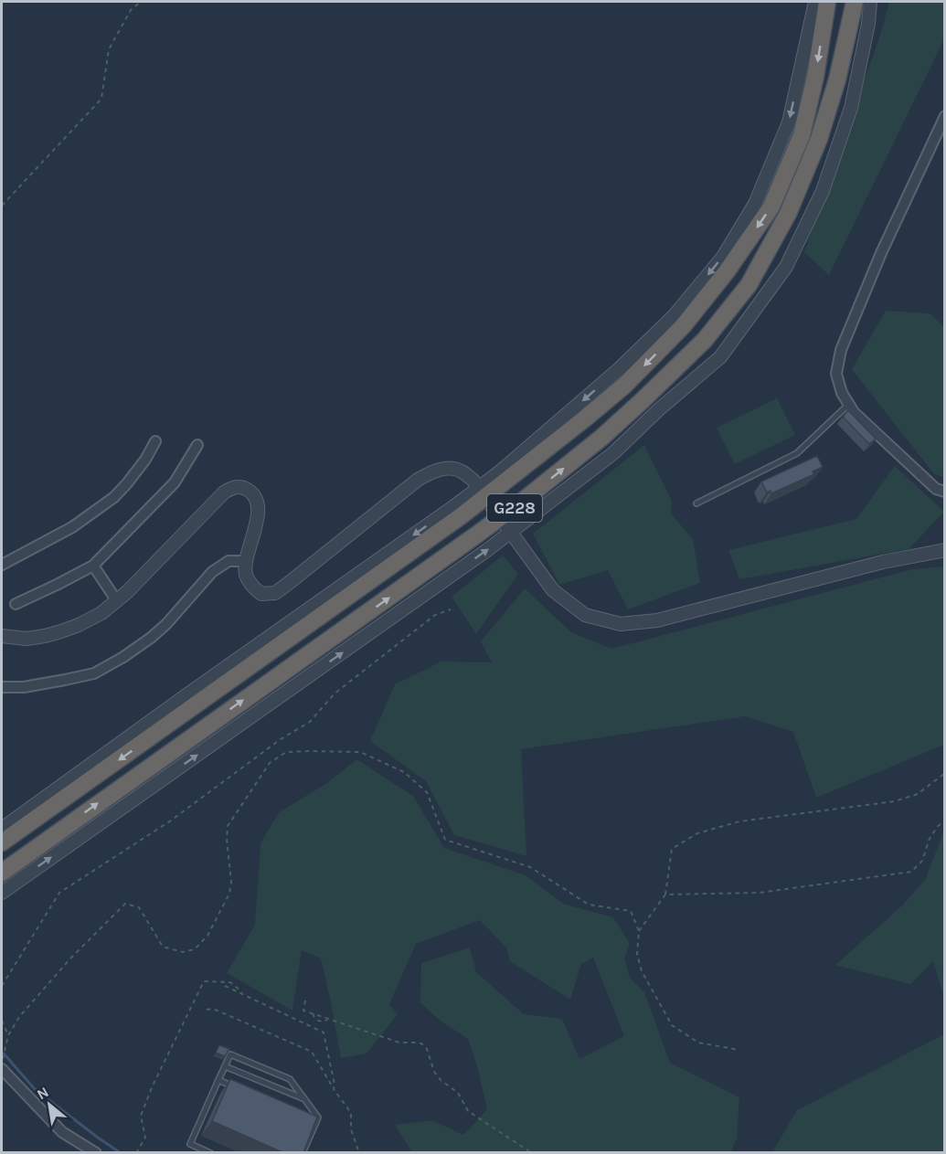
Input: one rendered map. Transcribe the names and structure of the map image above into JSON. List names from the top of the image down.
{
  "streets": {
    "highway": ["G228"]
  },
  "north": "top left"
}
